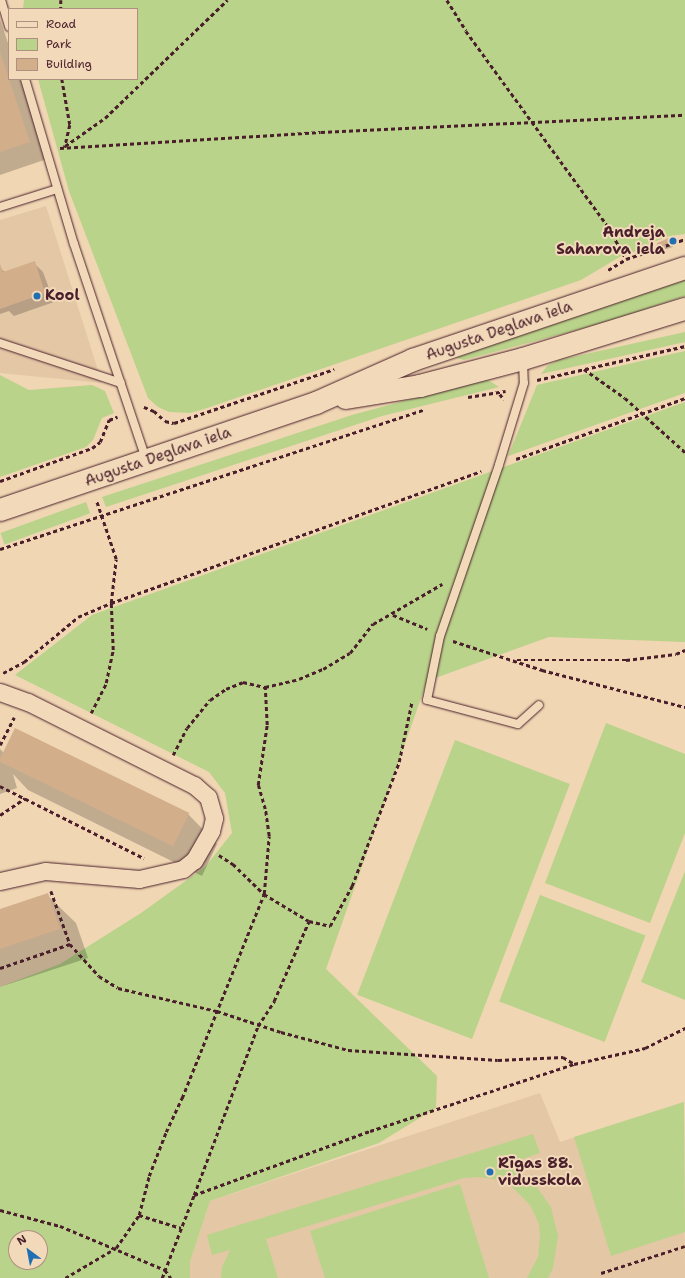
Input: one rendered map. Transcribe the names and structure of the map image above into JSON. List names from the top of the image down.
{
  "streets": {
    "main road": ["Augusta Deglava iela"]
  },
  "places": ["Andreja Saharova iela", "Kool", "Rīgas 88. vidusskola"],
  "legend": ["Road", "Park", "Building"],
  "north": "top left"
}
